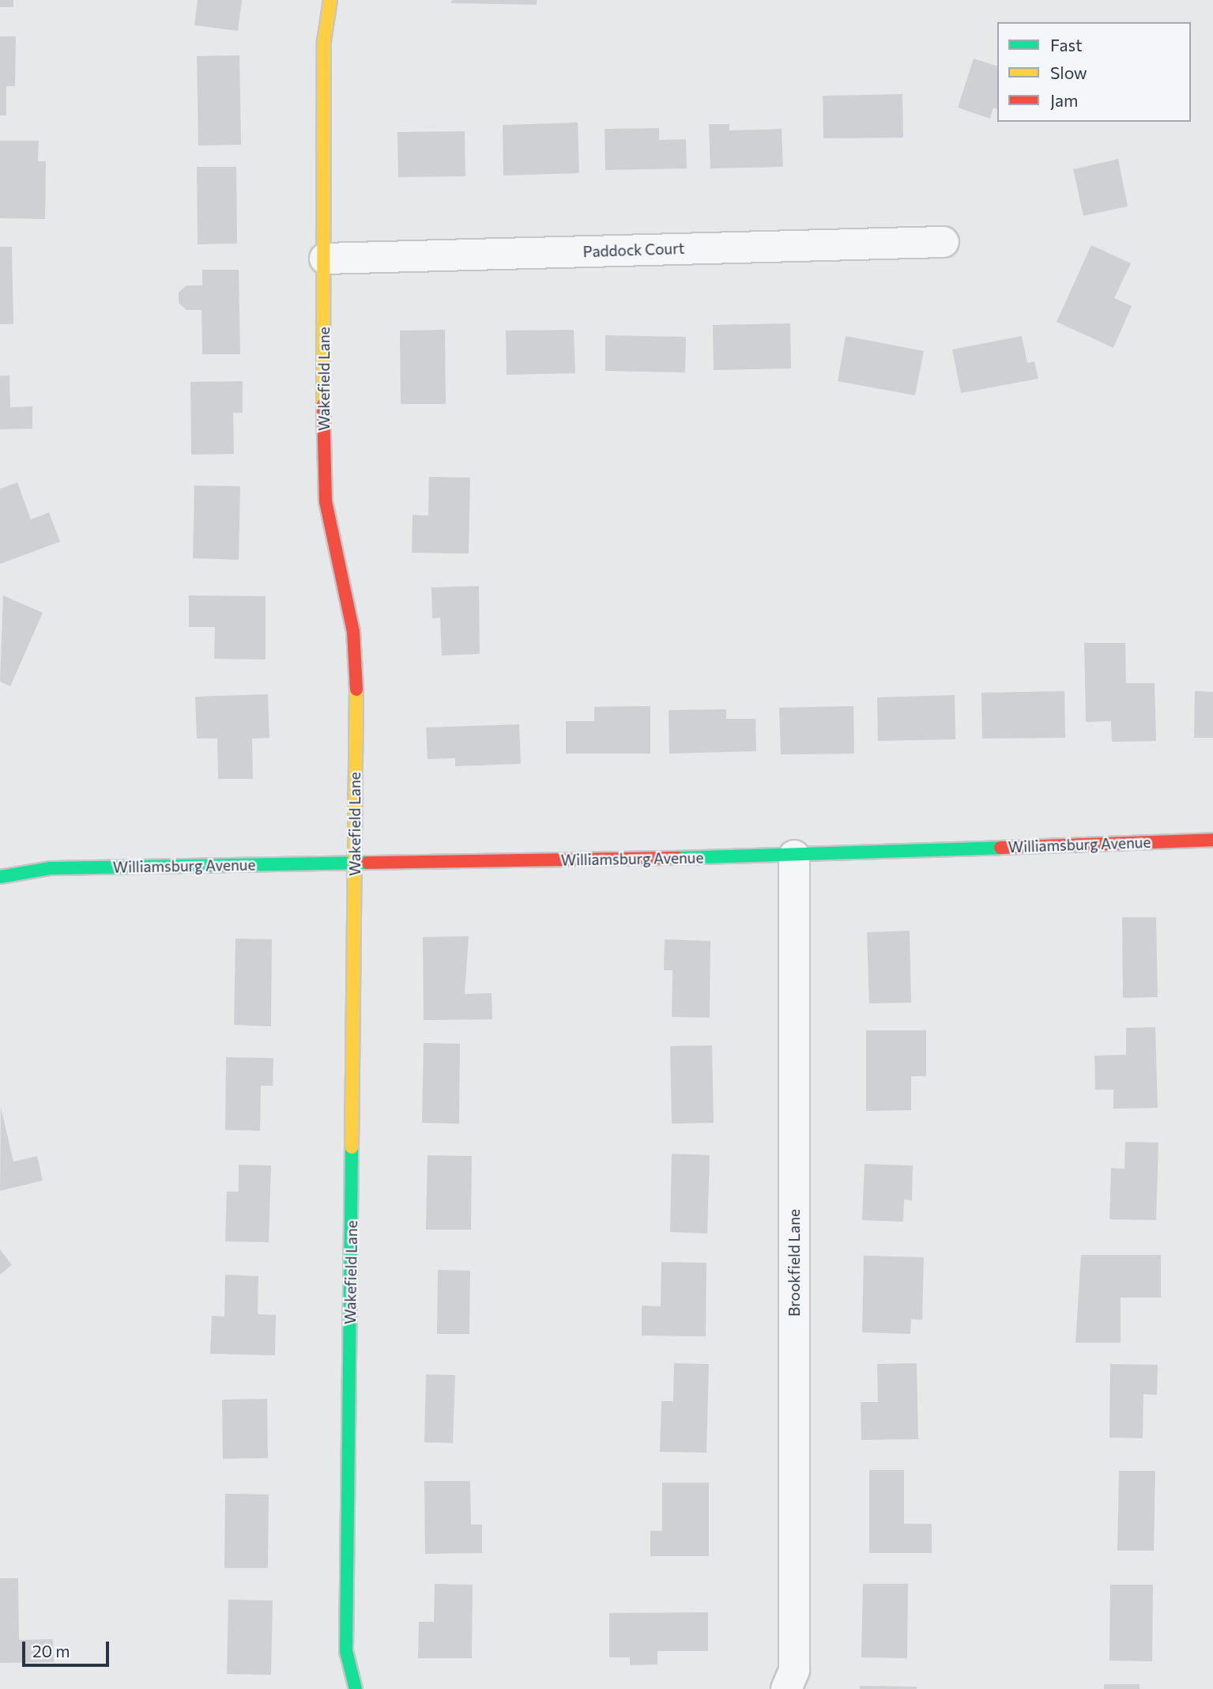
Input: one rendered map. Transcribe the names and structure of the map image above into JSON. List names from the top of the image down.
{
  "streets": {
    "street": [
      "Paddock Court",
      "Wakefield Lane",
      "Williamsburg Avenue",
      "Brookfield Lane"
    ]
  },
  "crossings": [
    ["Paddock Court", "Wakefield Lane"],
    ["Wakefield Lane", "Williamsburg Avenue"],
    ["Williamsburg Avenue", "Brookfield Lane"]
  ],
  "legend": ["Fast", "Slow", "Jam"],
  "scale_bar": "20 m"
}
